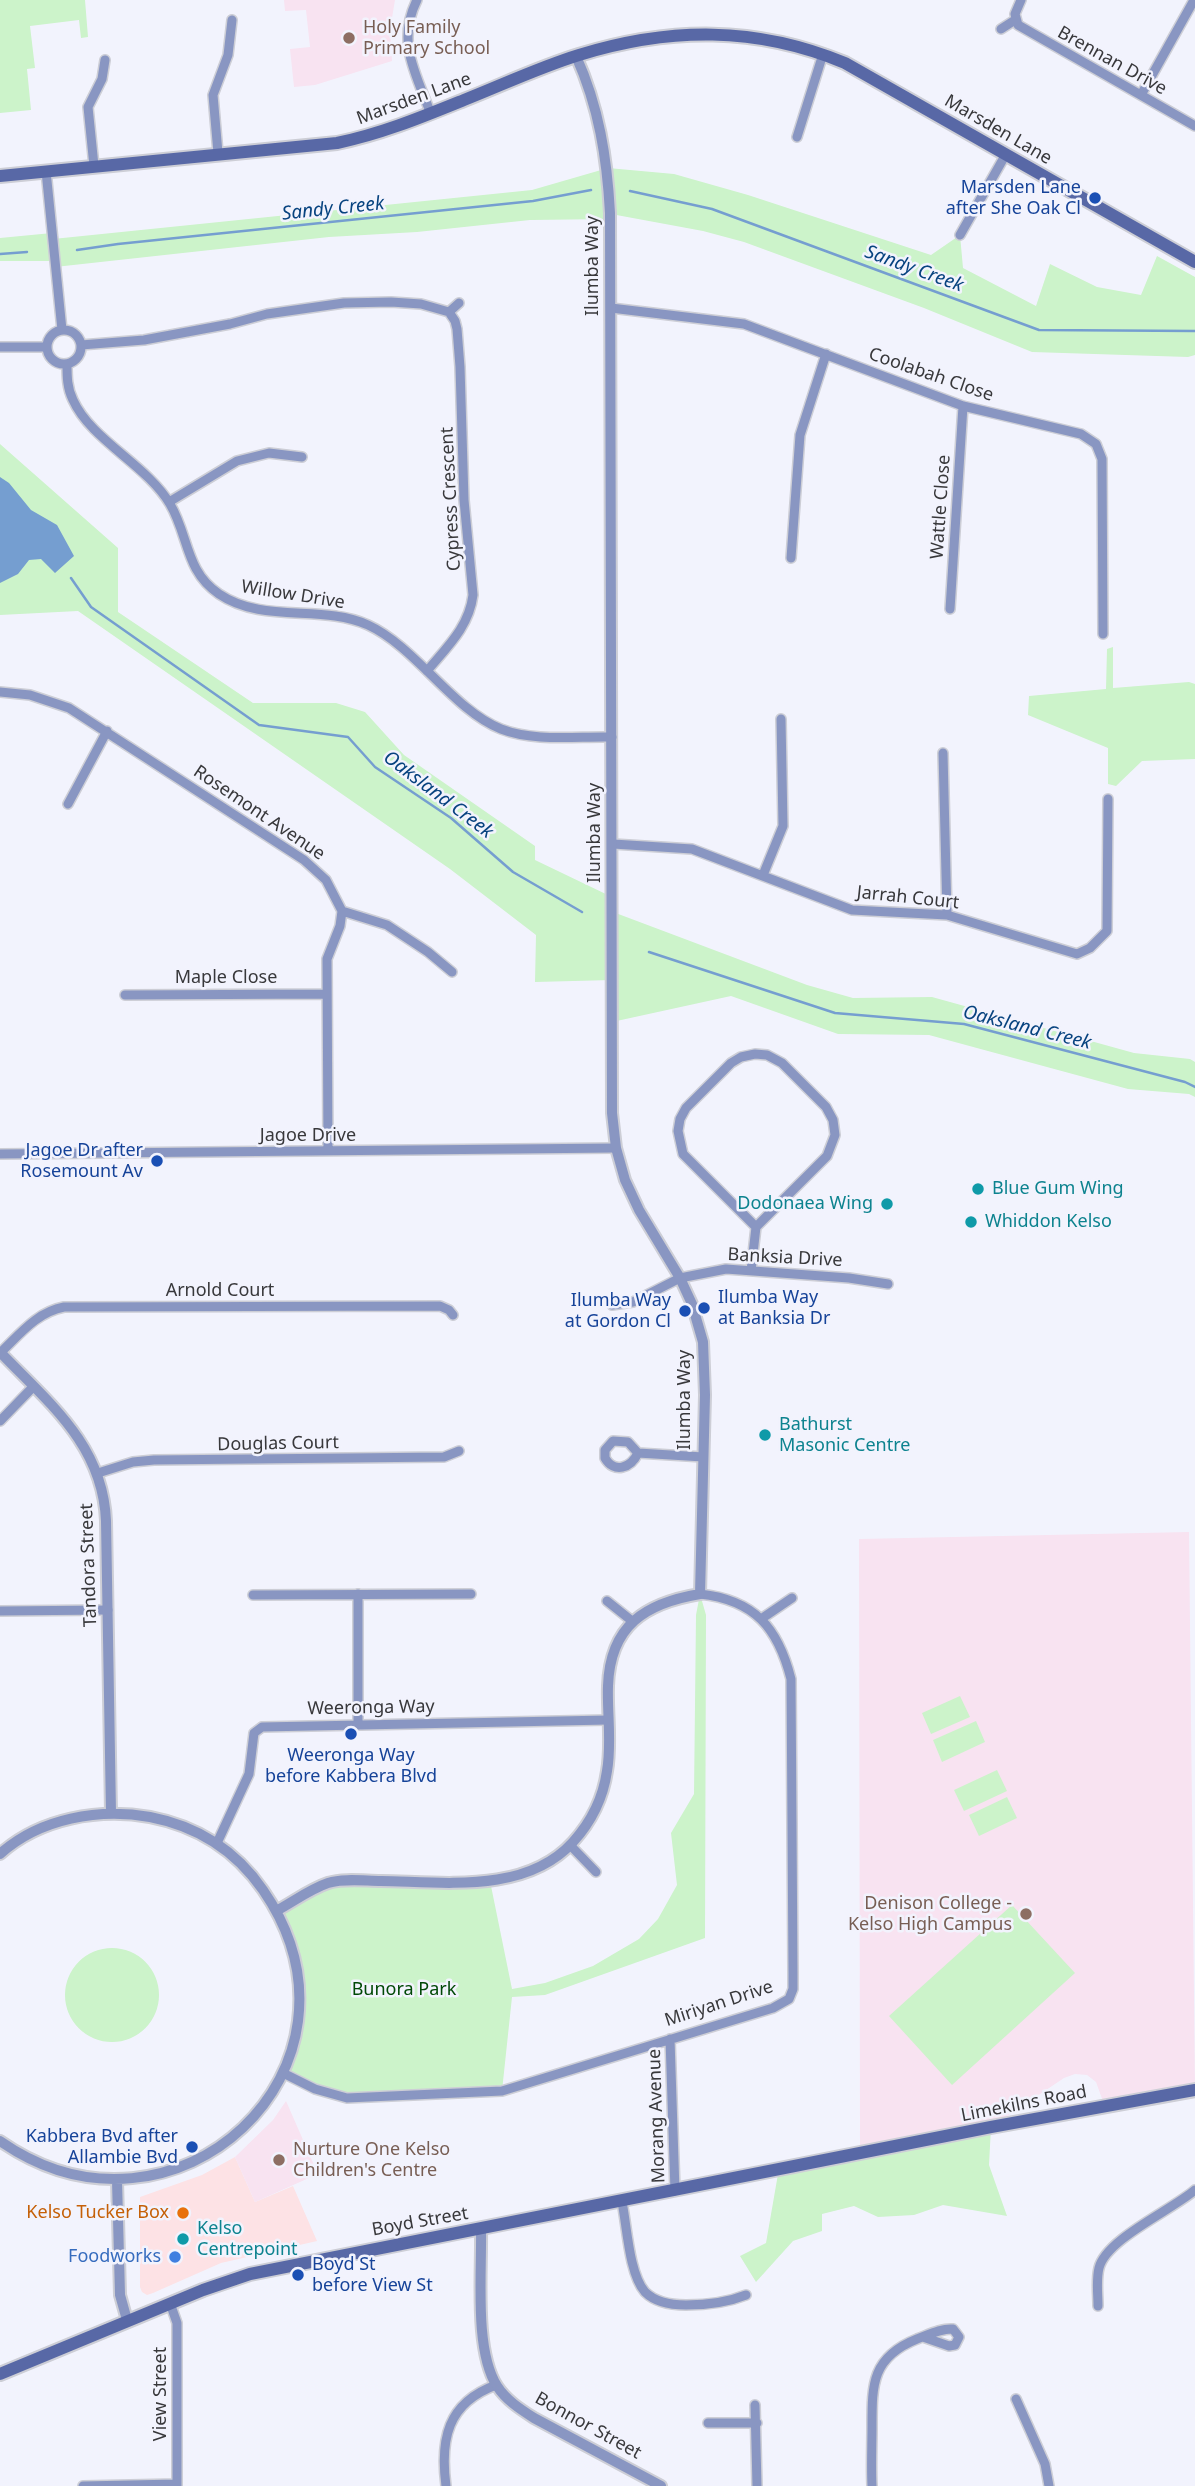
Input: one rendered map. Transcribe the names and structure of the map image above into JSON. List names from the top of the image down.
{
  "streets": {
    "main road": ["Marsden Lane", "Limekilns Road", "Boyd Street"],
    "street": [
      "Brennan Drive",
      "Ilumba Way",
      "Coolabah Close",
      "Cypress Crescent",
      "Wattle Close",
      "Willow Drive",
      "Rosemont Avenue",
      "Jarrah Court",
      "Maple Close",
      "Jagoe Drive",
      "Banksia Drive",
      "Arnold Court",
      "Douglas Court",
      "Tandora Street",
      "Weeronga Way",
      "Miriyan Drive",
      "Morang Avenue",
      "View Street",
      "Bonnor Street"
    ]
  },
  "crossings": [
    ["Marsden Lane", "Ilumba Way"],
    ["Ilumba Way", "Coolabah Close"],
    ["Ilumba Way", "Willow Drive"],
    ["Ilumba Way", "Jarrah Court"],
    ["Ilumba Way", "Jagoe Drive"],
    ["Ilumba Way", "Banksia Drive"],
    ["Ilumba Way", "Miriyan Drive"],
    ["Coolabah Close", "Wattle Close"],
    ["Cypress Crescent", "Willow Drive"],
    ["Arnold Court", "Tandora Street"],
    ["Douglas Court", "Tandora Street"],
    ["Miriyan Drive", "Morang Avenue"],
    ["Limekilns Road", "Boyd Street"],
    ["Morang Avenue", "Boyd Street"],
    ["Boyd Street", "View Street"],
    ["Boyd Street", "Bonnor Street"]
  ],
  "water": ["Sandy Creek", "Oaksland Creek"],
  "parks": ["Bunora Park"],
  "places": [
    "Holy Family Primary School",
    "Marsden Lane after She Oak Cl",
    "Jagoe Dr after Rosemount Av",
    "Blue Gum Wing",
    "Dodonaea Wing",
    "Whiddon Kelso",
    "Ilumba Way at Banksia Dr",
    "Ilumba Way at Gordon Cl",
    "Bathurst Masonic Centre",
    "Weeronga Way before Kabbera Blvd",
    "Denison College - Kelso High Campus",
    "Kabbera Bvd after Allambie Bvd",
    "Nurture One Kelso Children's Centre",
    "Kelso Tucker Box",
    "Kelso Centrepoint",
    "Foodworks",
    "Boyd St before View St"
  ]
}
